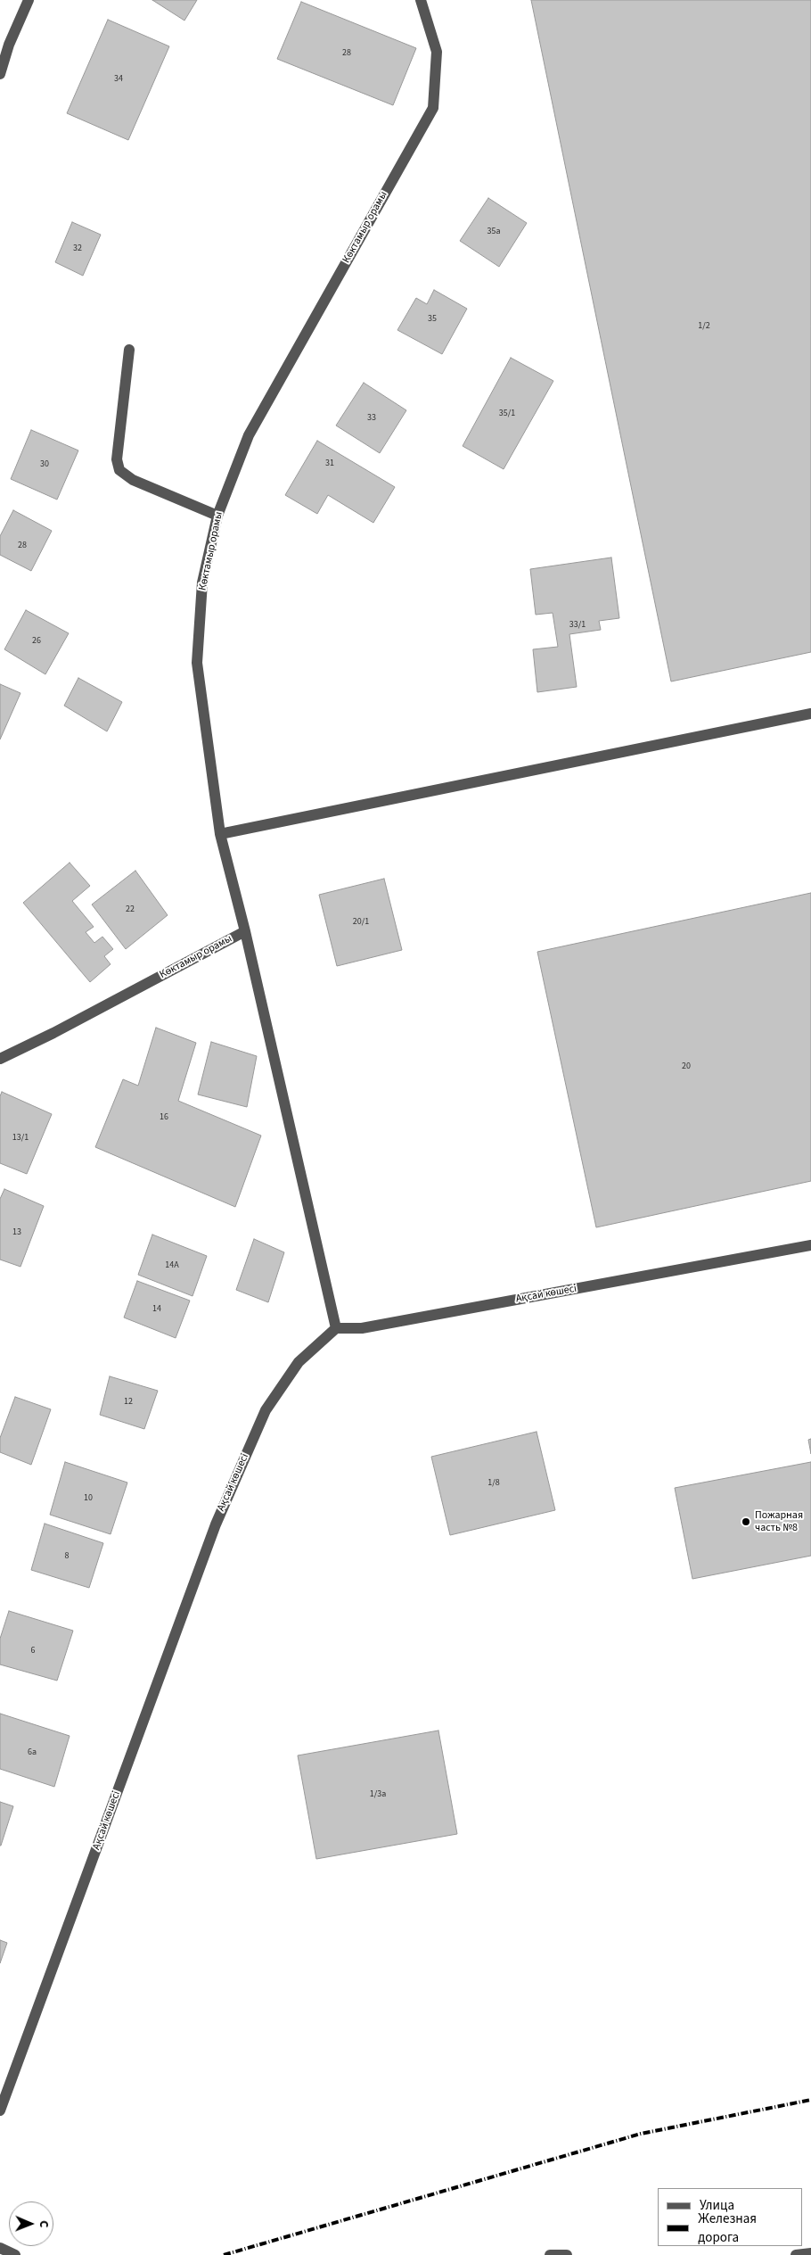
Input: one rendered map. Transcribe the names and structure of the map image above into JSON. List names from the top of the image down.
{
  "streets": {
    "street": ["Көктамыр орамы", "Ақсай көшесі"]
  },
  "places": ["Пожарная часть №8"],
  "house_numbers": [
    "28",
    "34",
    "35а",
    "32",
    "35",
    "1/2",
    "35/1",
    "33",
    "31",
    "30",
    "28",
    "33/1",
    "26",
    "22",
    "20/1",
    "20",
    "16",
    "13/1",
    "13",
    "14А",
    "14",
    "12",
    "1/8",
    "10",
    "8",
    "6",
    "6а",
    "1/3а"
  ],
  "legend": ["Улица", "Железная дорога"],
  "north": "right"
}
